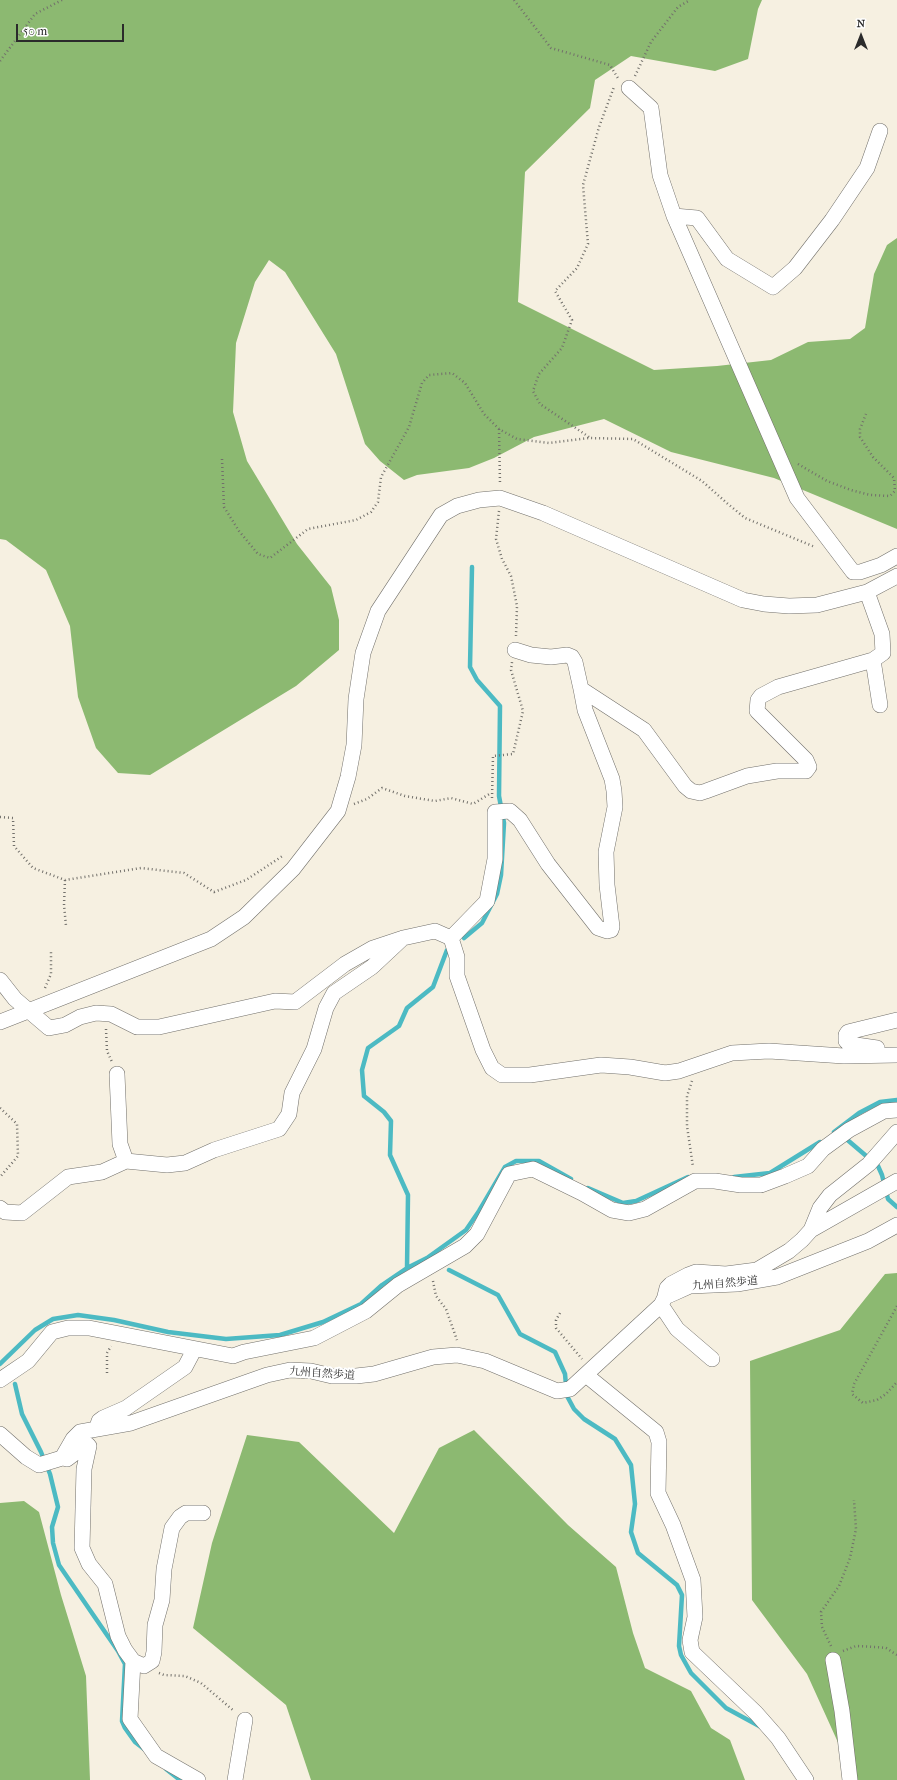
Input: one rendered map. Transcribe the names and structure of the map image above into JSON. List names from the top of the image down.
{
  "streets": {
    "street": ["九州自然歩道"]
  },
  "scale_bar": "50 m",
  "north": "top"
}
